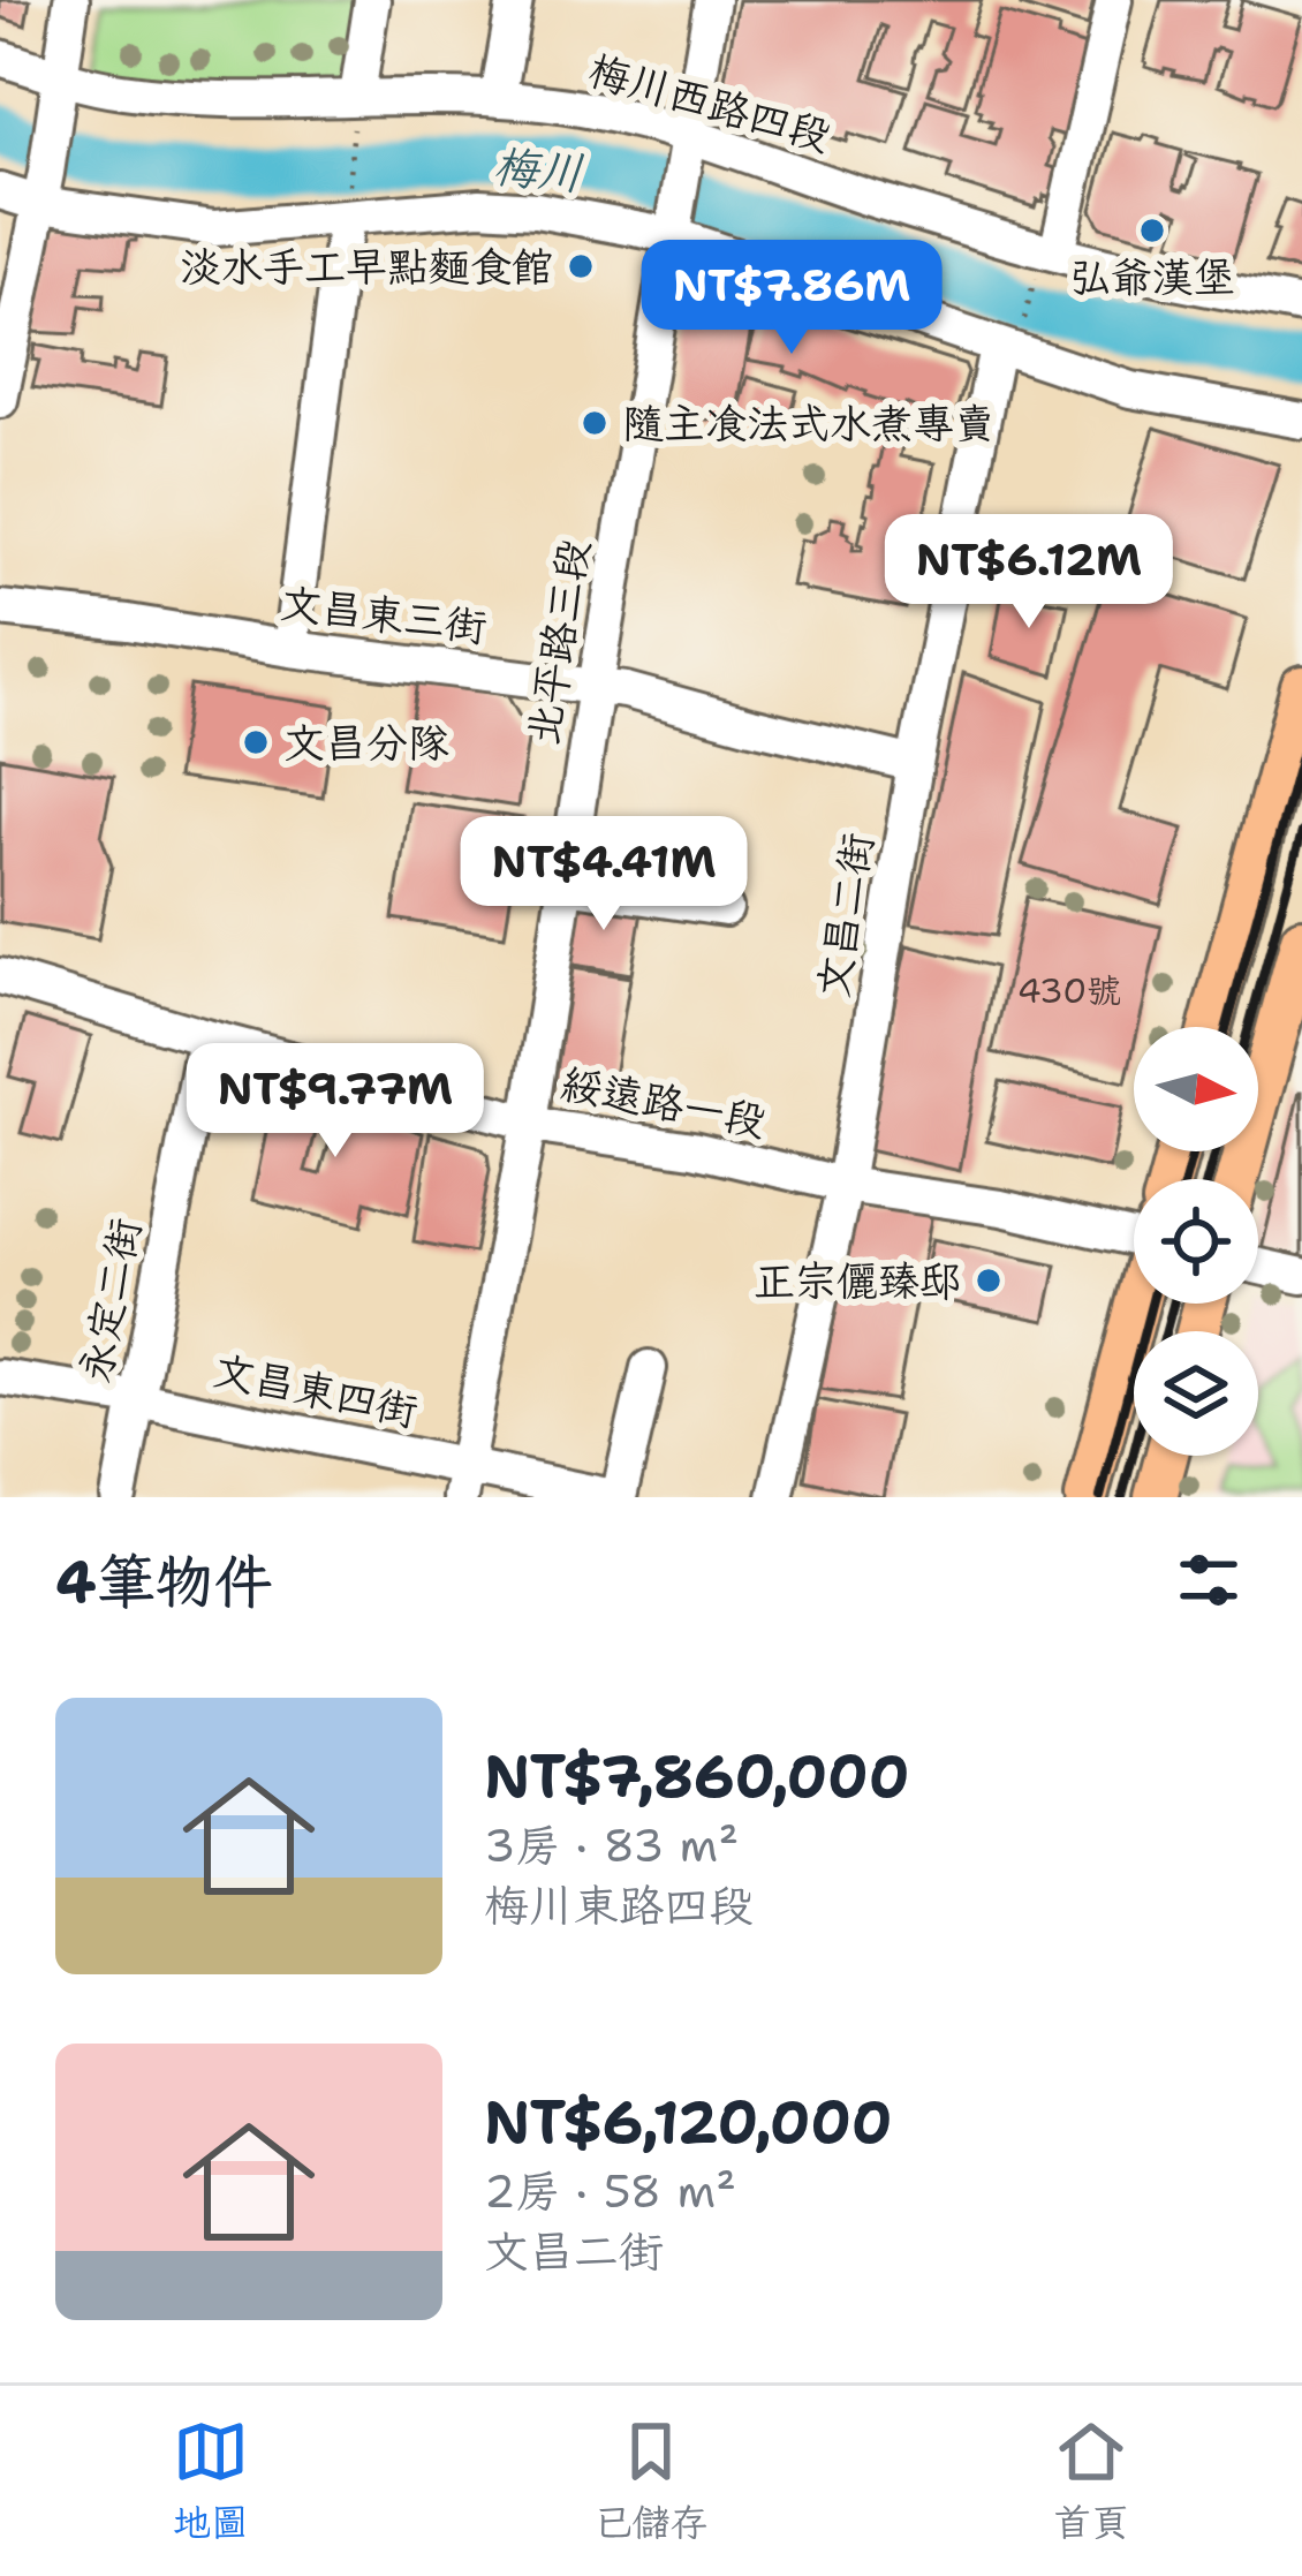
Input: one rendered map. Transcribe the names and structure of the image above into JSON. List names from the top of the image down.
{
  "streets": {
    "street": [
      "梅川西路四段",
      "文昌東三街",
      "北平路三段",
      "文昌二街",
      "綏遠路一段",
      "永定二街",
      "文昌東四街"
    ]
  },
  "crossings": [
    ["梅川西路四段", "北平路三段"],
    ["文昌東三街", "北平路三段"],
    ["文昌東三街", "文昌二街"],
    ["北平路三段", "綏遠路一段"],
    ["北平路三段", "文昌東四街"],
    ["文昌二街", "綏遠路一段"],
    ["綏遠路一段", "永定二街"],
    ["永定二街", "文昌東四街"]
  ],
  "water": ["梅川"],
  "places": [
    "弘爺漢堡",
    "淡水手工早點麵食館",
    "隨主飡法式水煮專賣",
    "文昌分隊",
    "正宗儷臻邸"
  ],
  "house_numbers": ["430號"],
  "north": "right",
  "page": {
    "price": [
      "NT$7.86M",
      "NT$6.12M",
      "NT$4.41M",
      "NT$9.77M"
    ],
    "heading": "4筆物件",
    "list": [
      {
        "name": "NT$7,860,000",
        "note": "3房 · 83 m² · 梅川東路四段"
      },
      {
        "name": "NT$6,120,000",
        "note": "2房 · 58 m² · 文昌二街"
      }
    ],
    "tabs": ["地圖", "已儲存", "首頁"]
  }
}
